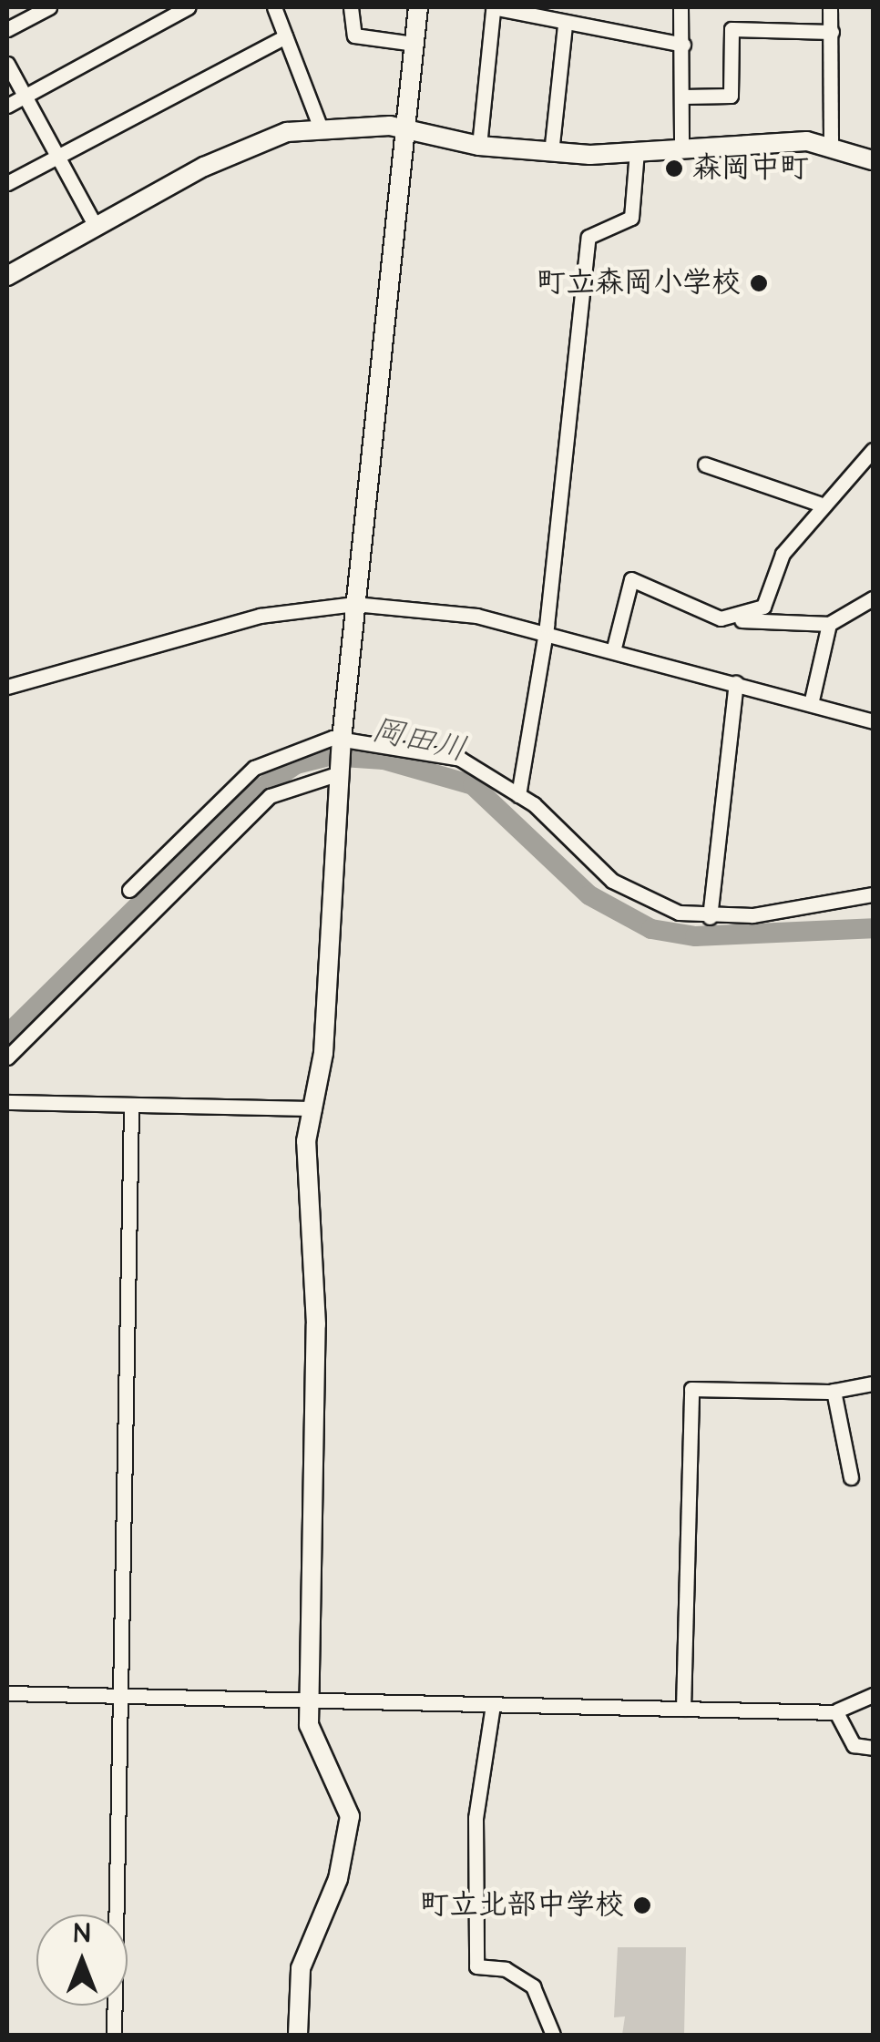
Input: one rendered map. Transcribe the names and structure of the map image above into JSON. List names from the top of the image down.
{
  "water": ["岡田川"],
  "places": ["森岡中町", "町立森岡小学校", "町立北部中学校"],
  "north": "top"
}
